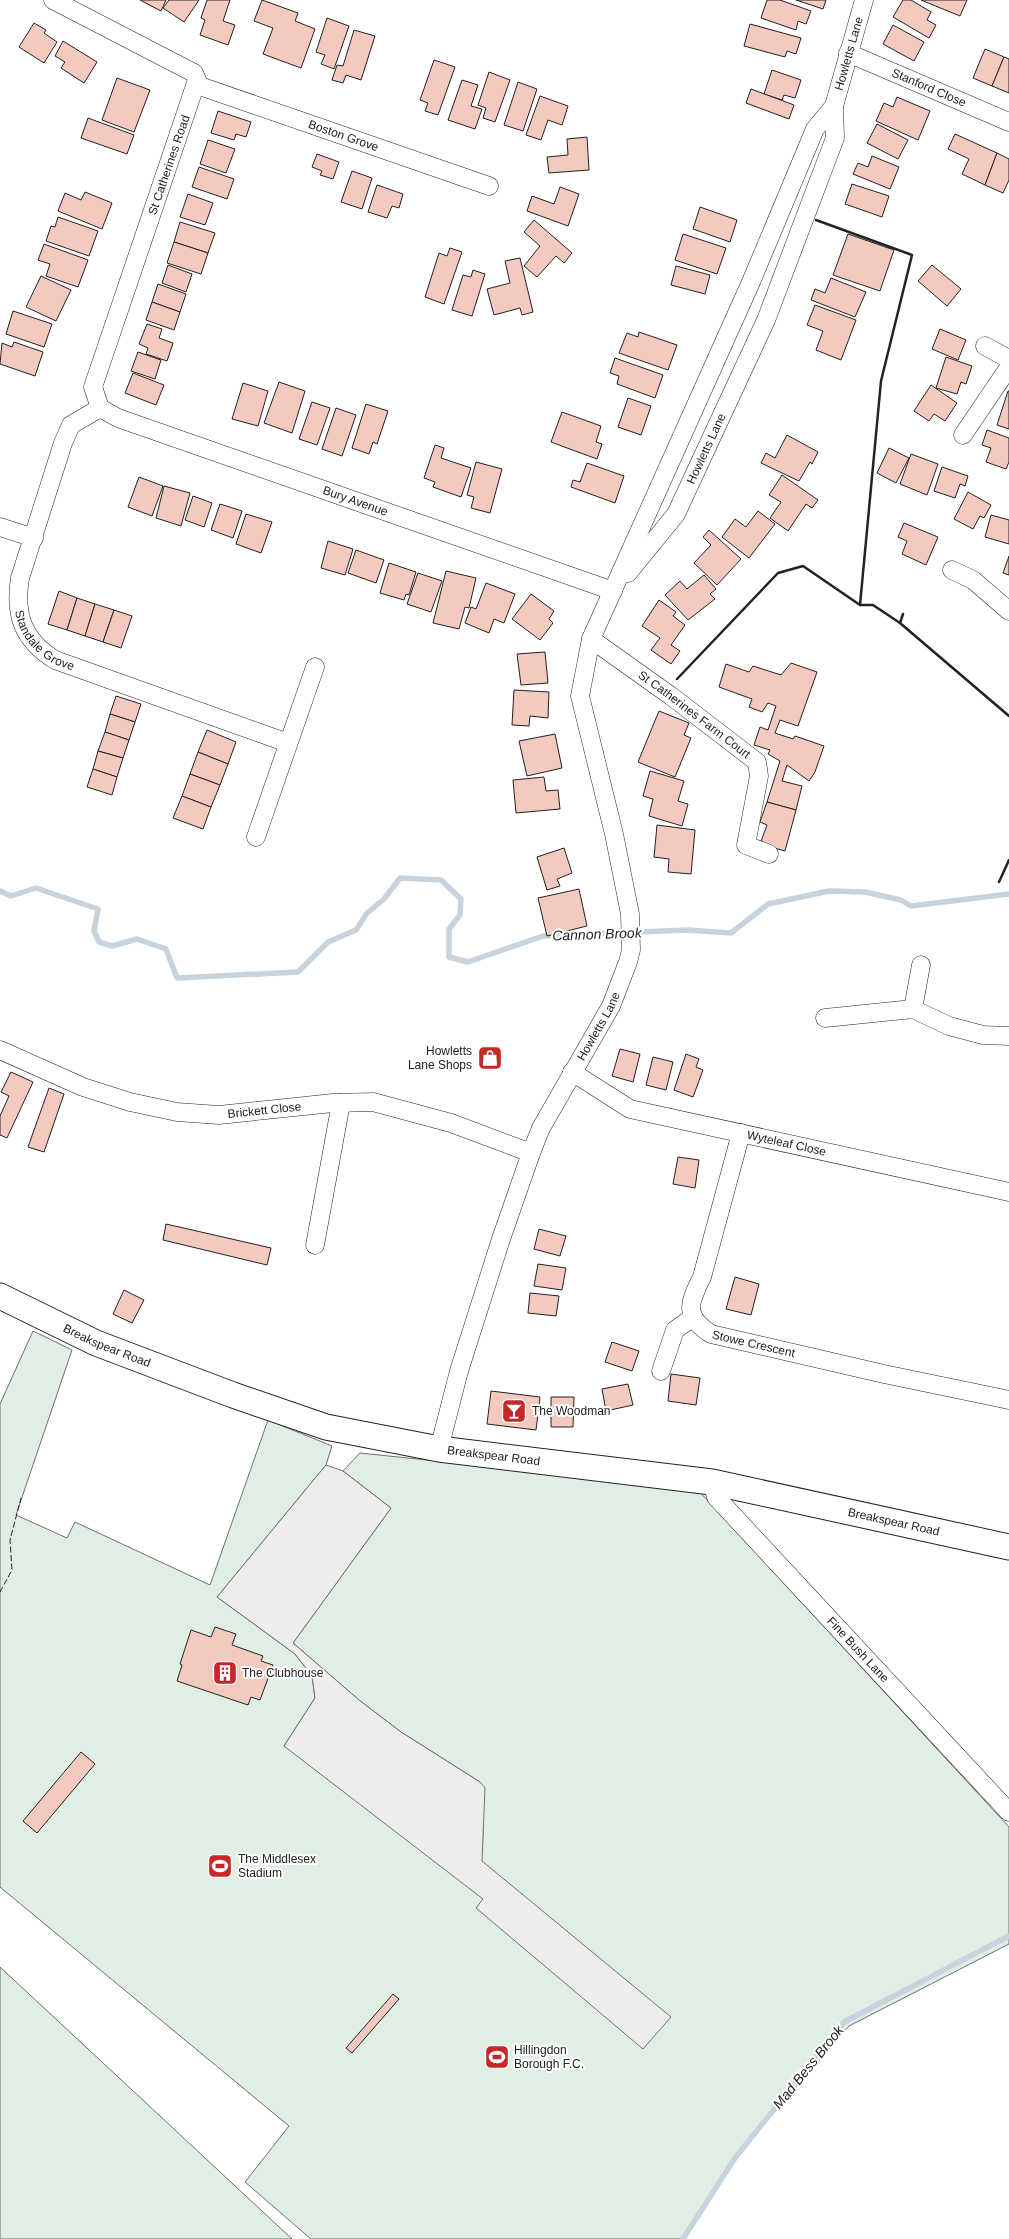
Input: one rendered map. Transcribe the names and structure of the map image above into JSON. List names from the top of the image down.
{
  "streets": {
    "street": [
      "Howletts Lane",
      "Stanford Close",
      "Boston Grove",
      "St Catherines Road",
      "Bury Avenue",
      "Standale Grove",
      "St Catherines Farm Court",
      "Brickett Close",
      "Wyteleaf Close",
      "Stowe Crescent",
      "Breakspear Road",
      "Fine Bush Lane"
    ]
  },
  "crossings": [
    ["Howletts Lane", "Stanford Close"],
    ["Howletts Lane", "Bury Avenue"],
    ["Howletts Lane", "St Catherines Farm Court"],
    ["Howletts Lane", "Brickett Close"],
    ["Howletts Lane", "Wyteleaf Close"],
    ["Howletts Lane", "Breakspear Road"],
    ["Boston Grove", "St Catherines Road"],
    ["St Catherines Road", "Bury Avenue"],
    ["St Catherines Road", "Standale Grove"],
    ["Bury Avenue", "Standale Grove"],
    ["Breakspear Road", "Fine Bush Lane"]
  ],
  "water": ["Cannon Brook", "Mad Bess Brook"],
  "places": {
    "shop": ["Howletts Lane Shops"],
    "bar": ["The Woodman"],
    "building": ["The Clubhouse"],
    "sports": ["The Middlesex Stadium", "Hillingdon Borough F.C."]
  }
}
